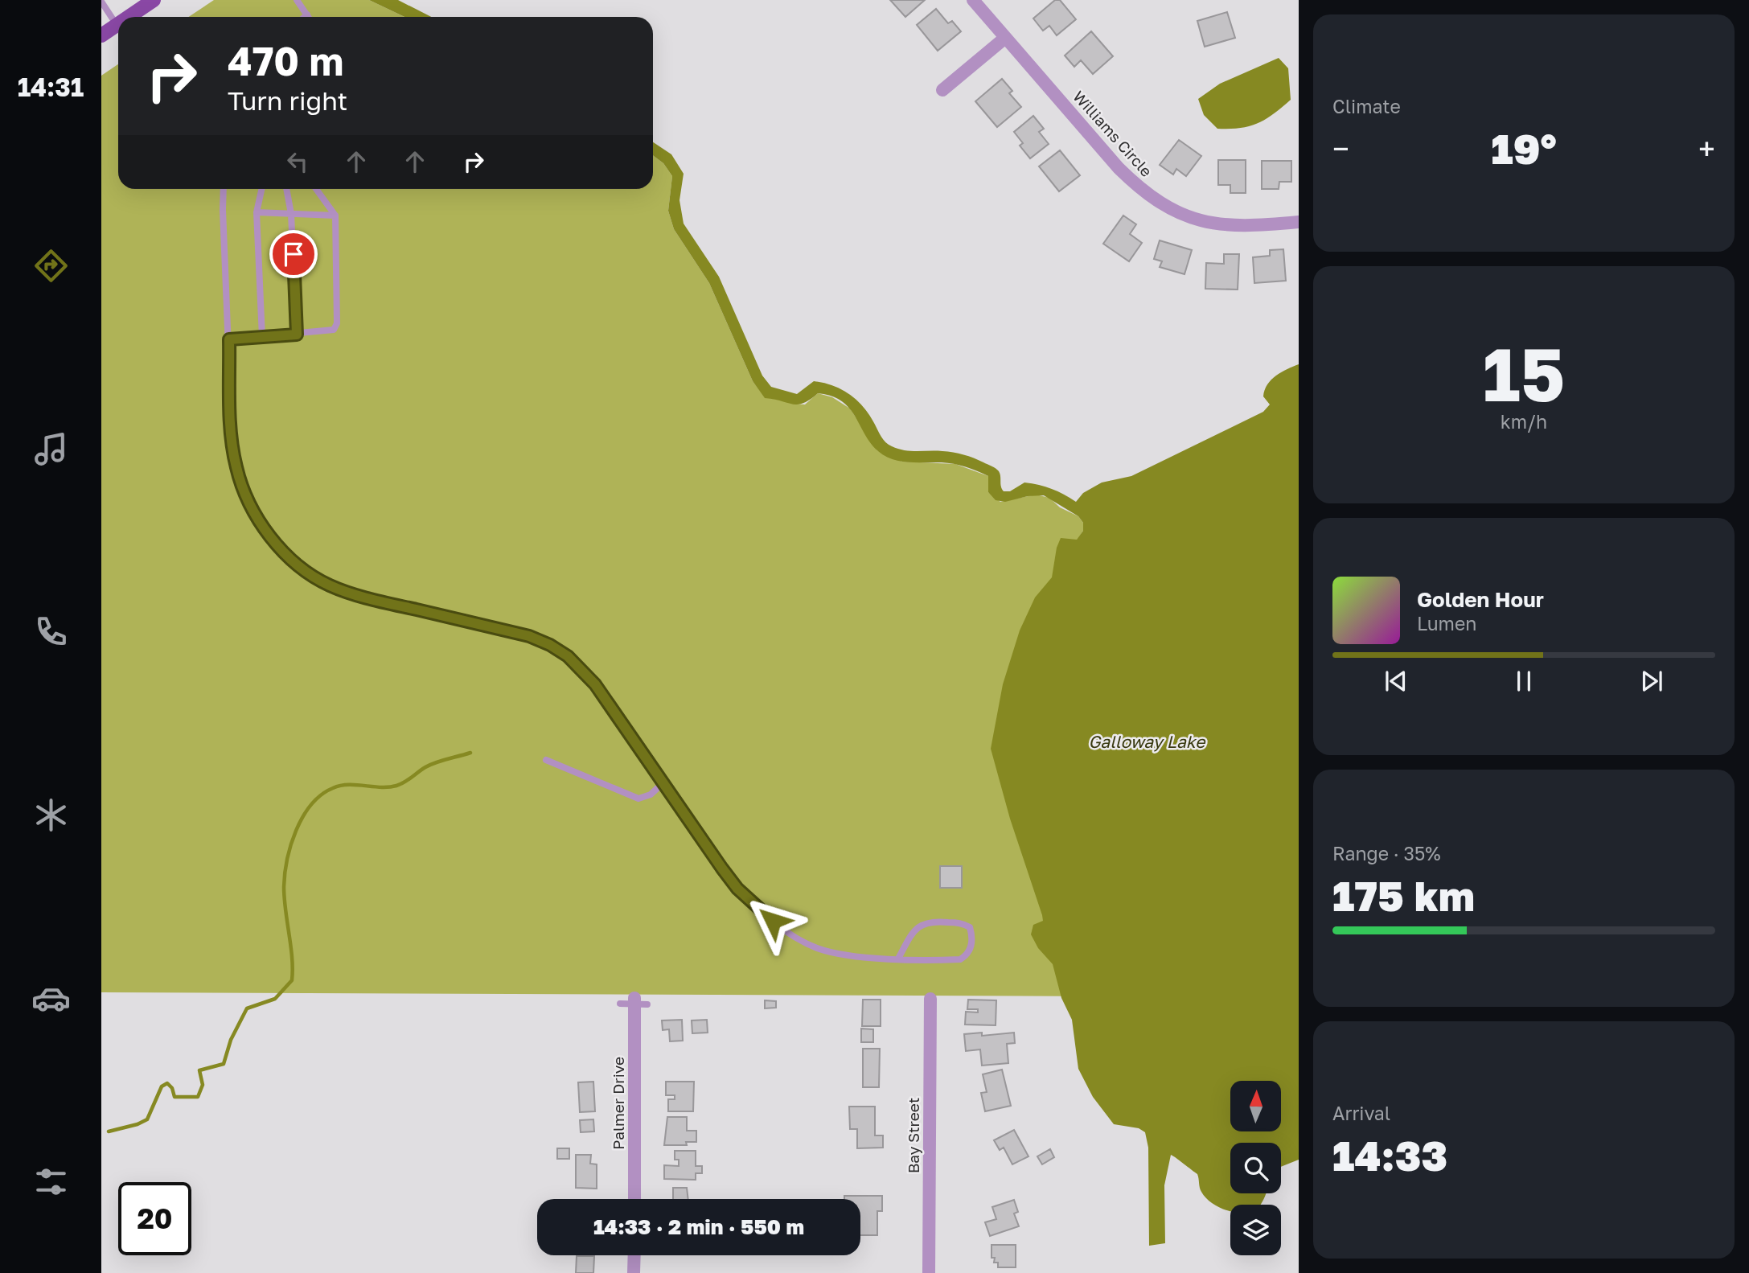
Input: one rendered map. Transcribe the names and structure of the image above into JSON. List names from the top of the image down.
{
  "streets": {
    "street": ["Williams Circle", "Palmer Drive", "Bay Street"]
  },
  "water": ["Galloway Lake"],
  "north": "top",
  "page": {
    "tabs": "14:31",
    "tile": [
      "Climate",
      ["15", "km/h"],
      ["Range · 35%", "175 km"],
      ["Arrival", "14:33"]
    ],
    "turn": ["470 m", "Turn right"],
    "heat": ["−", "19°", "+"],
    "song": ["Golden Hour", "Lumen"],
    "limit": "20",
    "trip": "14:33 · 2 min · 550 m"
  }
}
